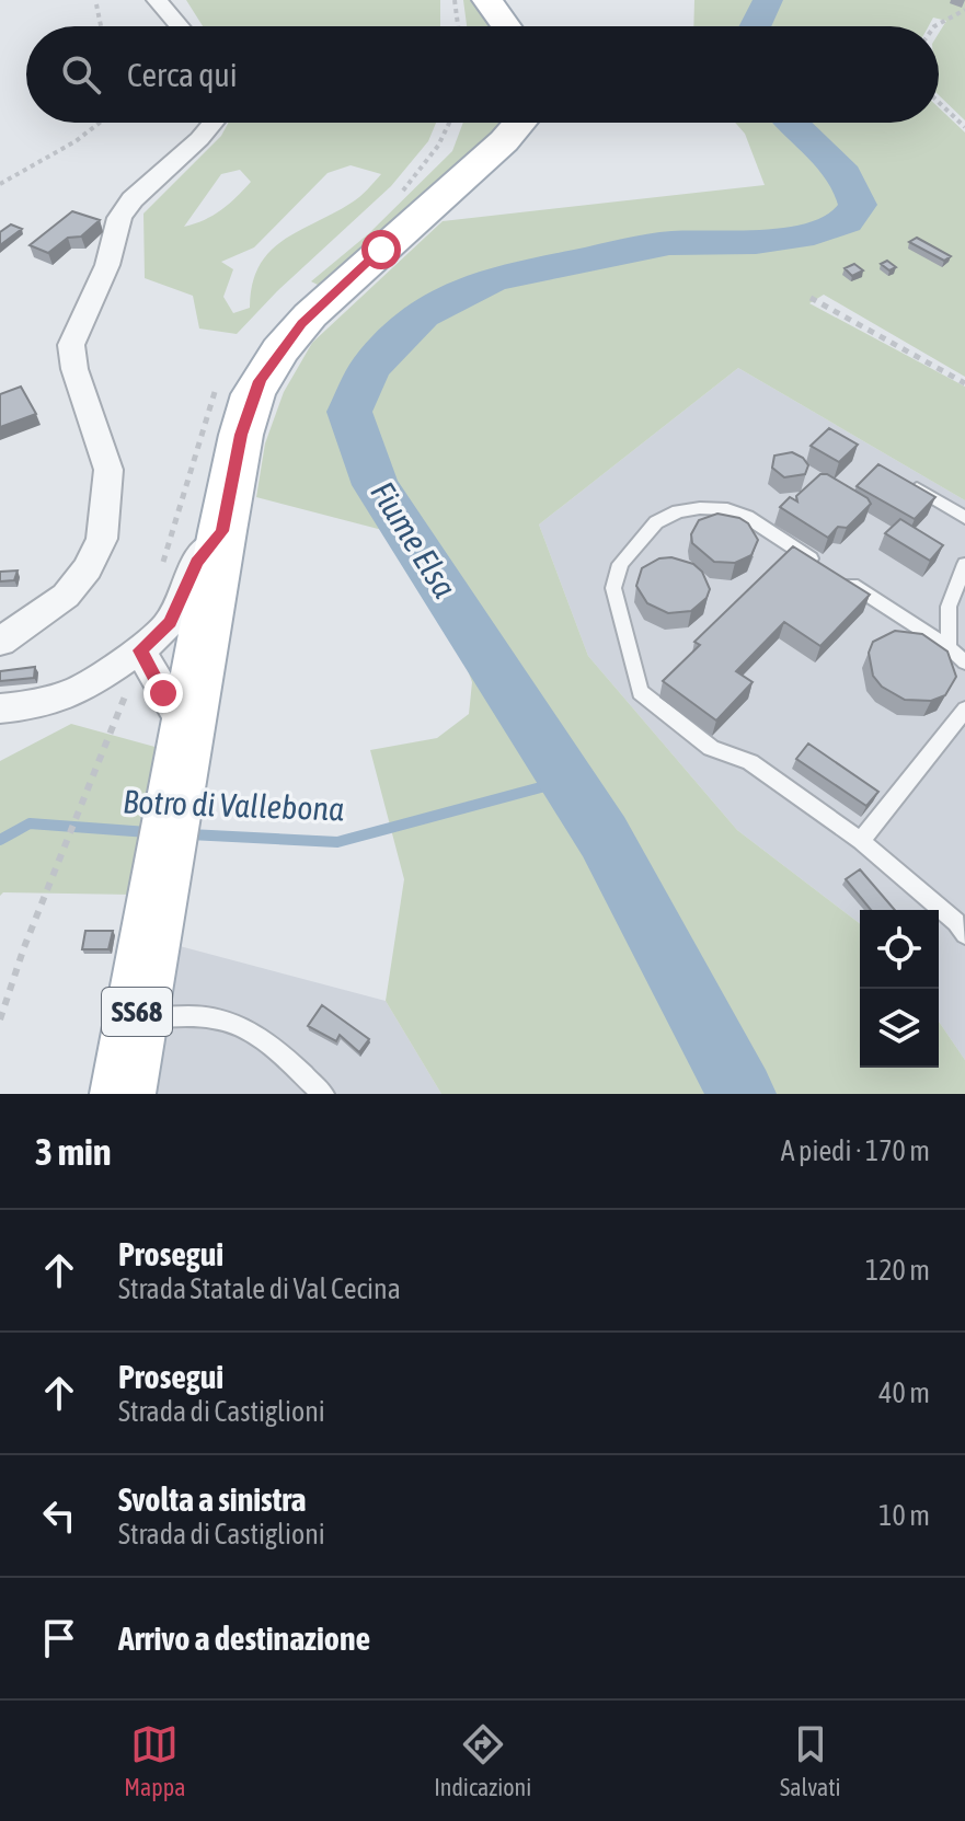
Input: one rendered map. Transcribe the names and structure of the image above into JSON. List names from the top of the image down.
{
  "streets": {
    "main road": ["SS68"]
  },
  "water": ["Fiume Elsa", "Botro di Vallebona"],
  "page": {
    "search": "Cerca qui",
    "heading": ["3 min", "A piedi · 170 m"],
    "list": [
      ["Prosegui", "Strada Statale di Val Cecina", "120 m"],
      ["Prosegui", "Strada di Castiglioni", "40 m"],
      ["Svolta a sinistra", "Strada di Castiglioni", "10 m"],
      "Arrivo a destinazione"
    ],
    "nav": ["Mappa", "Indicazioni", "Salvati"]
  }
}
